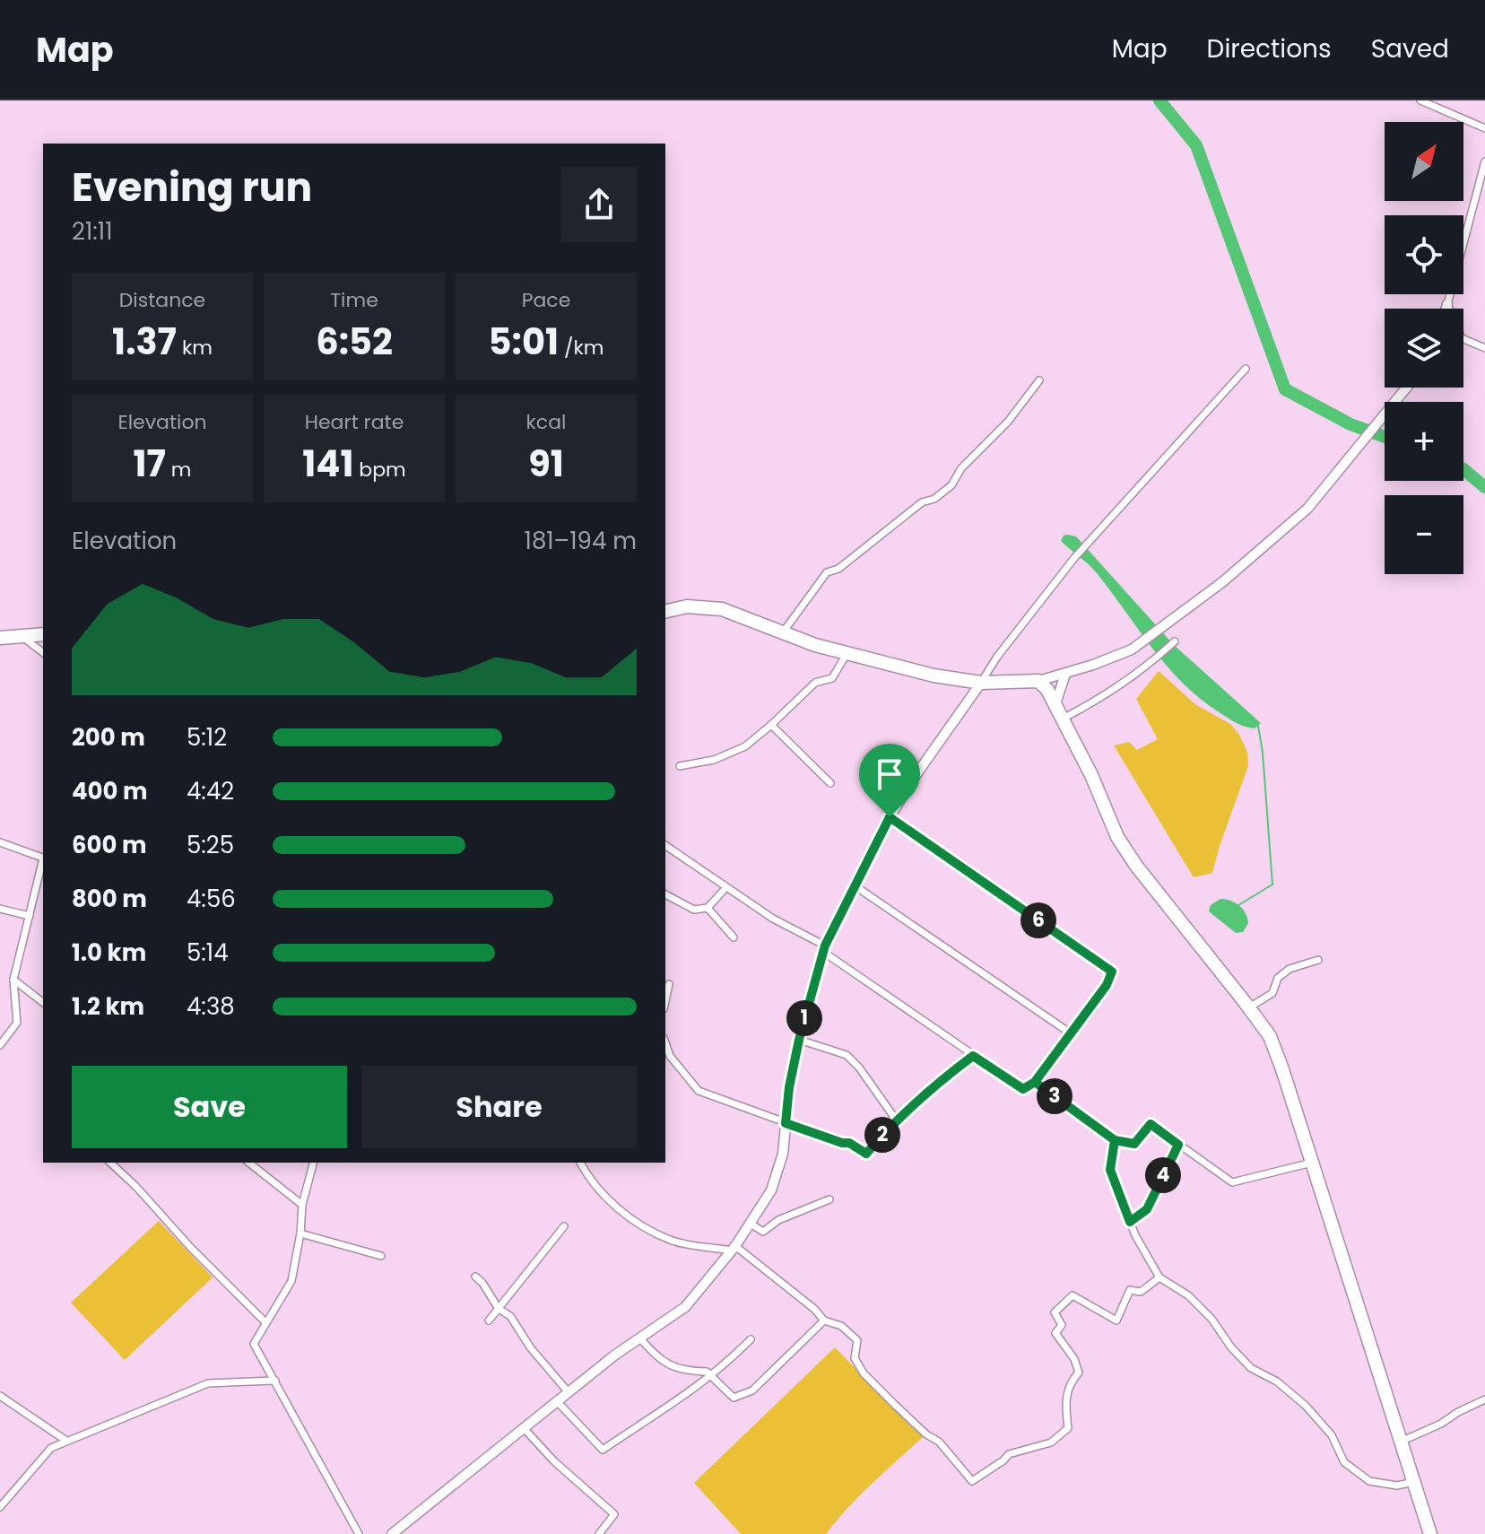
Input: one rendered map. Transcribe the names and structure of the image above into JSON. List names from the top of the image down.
{
  "north": "top right",
  "page": {
    "header": "Map",
    "nav": ["Map", "Directions", "Saved"],
    "map_buttons": ["+", "−"],
    "heading": ["Evening run", "21:11"],
    "stats": [
      ["Distance", "1.37 km"],
      ["Time", "6:52"],
      ["Pace", "5:01 /km"],
      ["Elevation", "17 m"],
      ["Heart rate", "141 bpm"],
      ["kcal", "91"]
    ],
    "chart": ["Elevation", "181–194 m"],
    "list": [
      {
        "name": "200 m",
        "note": "5:12"
      },
      {
        "name": "400 m",
        "note": "4:42"
      },
      {
        "name": "600 m",
        "note": "5:25"
      },
      {
        "name": "800 m",
        "note": "4:56"
      },
      {
        "name": "1.0 km",
        "note": "5:14"
      },
      {
        "name": "1.2 km",
        "note": "4:38"
      }
    ],
    "pins": [
      "6",
      "1",
      "3",
      "2",
      "4"
    ],
    "buttons": ["Save", "Share"]
  }
}
